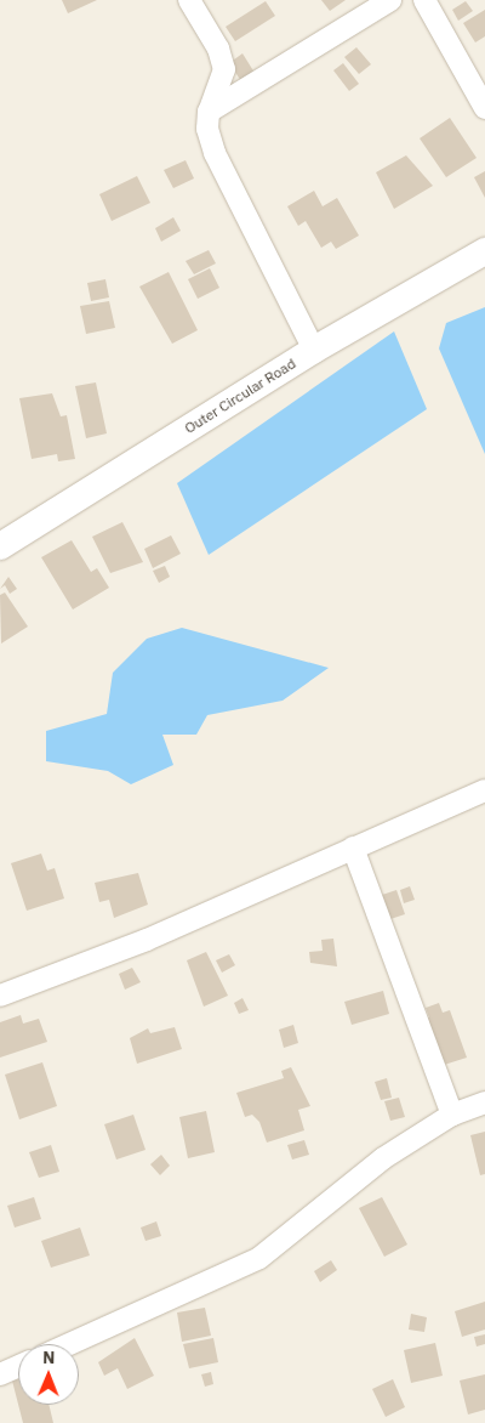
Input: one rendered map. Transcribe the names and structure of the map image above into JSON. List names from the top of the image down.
{
  "streets": {
    "street": ["Outer Circular Road"]
  },
  "north": "top"
}
